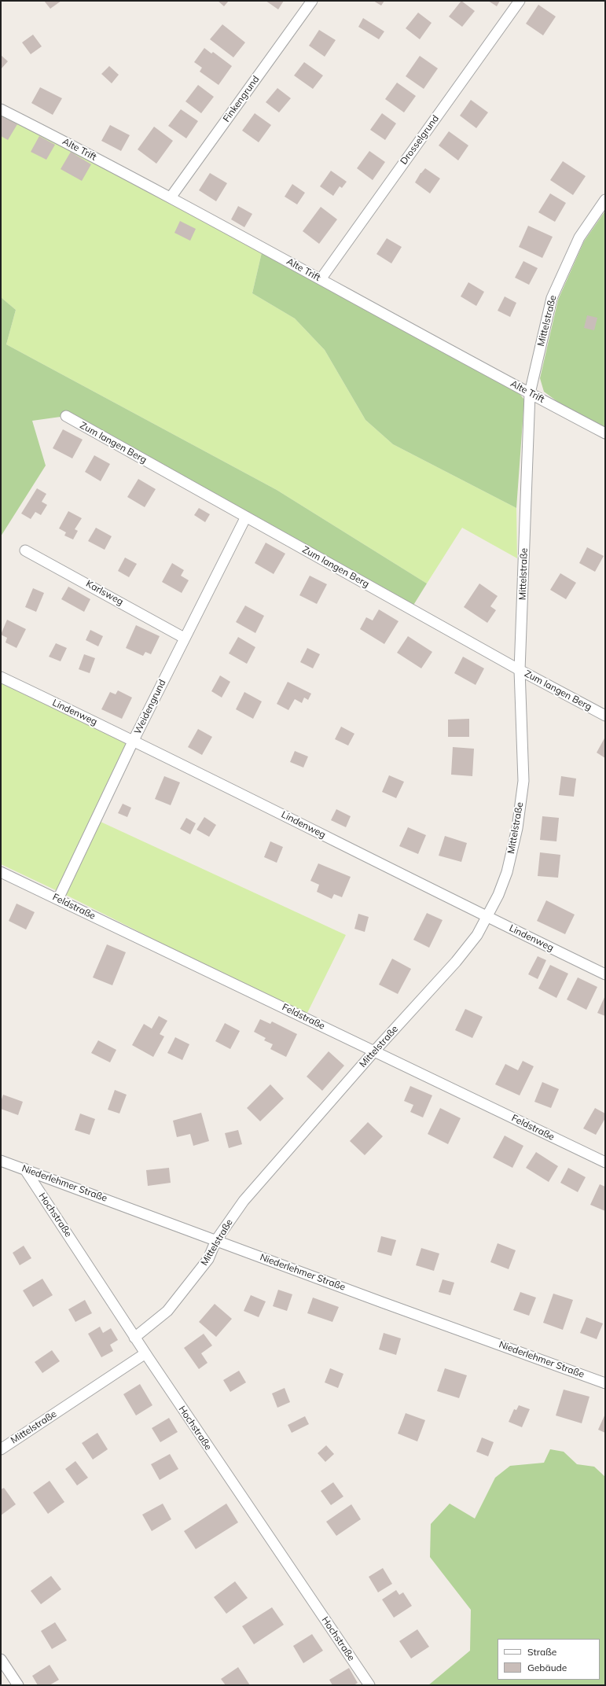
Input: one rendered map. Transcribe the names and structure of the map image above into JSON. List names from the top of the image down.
{
  "streets": {
    "street": [
      "Finkengrund",
      "Drosselgrund",
      "Alte Trift",
      "Mittelstraße",
      "Zum langen Berg",
      "Karlsweg",
      "Weidengrund",
      "Lindenweg",
      "Feldstraße",
      "Niederlehmer Straße",
      "Hochstraße"
    ]
  },
  "crossings": [
    ["Finkengrund", "Alte Trift"],
    ["Drosselgrund", "Alte Trift"],
    ["Alte Trift", "Mittelstraße"],
    ["Mittelstraße", "Zum langen Berg"],
    ["Mittelstraße", "Lindenweg"],
    ["Mittelstraße", "Feldstraße"],
    ["Mittelstraße", "Niederlehmer Straße"],
    ["Mittelstraße", "Hochstraße"],
    ["Zum langen Berg", "Weidengrund"],
    ["Karlsweg", "Weidengrund"],
    ["Weidengrund", "Lindenweg"],
    ["Weidengrund", "Feldstraße"],
    ["Niederlehmer Straße", "Hochstraße"]
  ],
  "legend": ["Straße", "Gebäude"]
}
